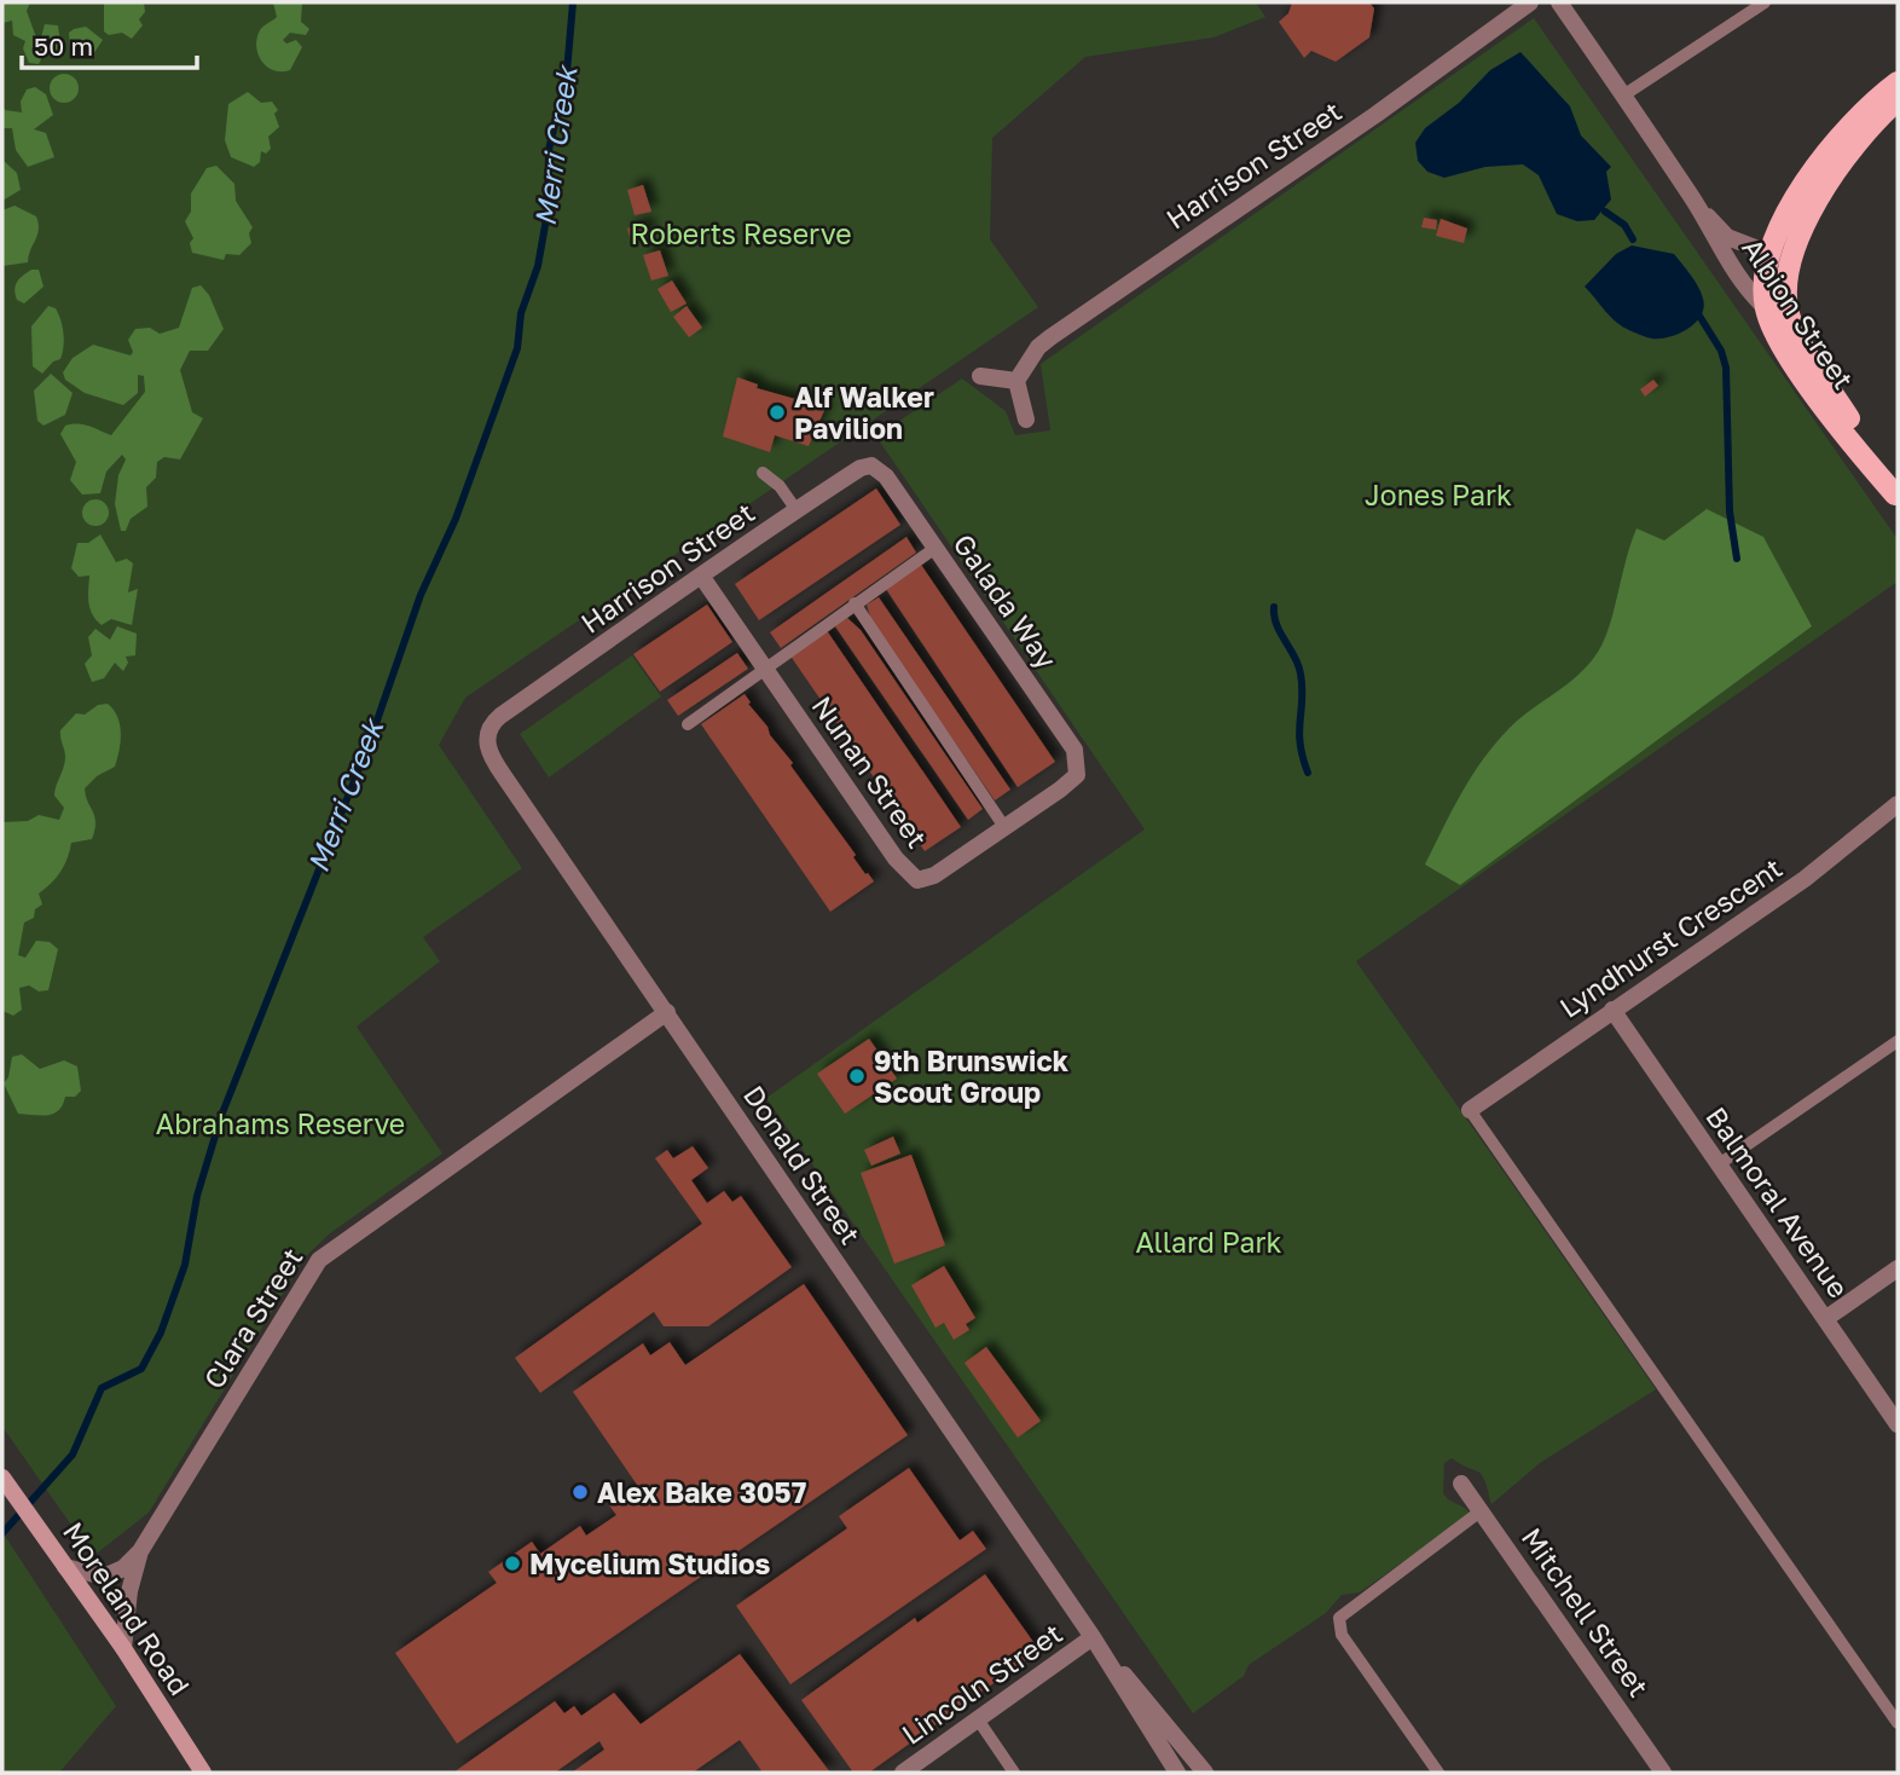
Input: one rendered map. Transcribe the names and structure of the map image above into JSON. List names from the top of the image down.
{
  "streets": {
    "main road": ["Albion Street", "Moreland Road"],
    "street": [
      "Harrison Street",
      "Galada Way",
      "Nunan Street",
      "Lyndhurst Crescent",
      "Donald Street",
      "Balmoral Avenue",
      "Clara Street",
      "Mitchell Street",
      "Lincoln Street"
    ]
  },
  "crossings": [
    ["Harrison Street", "Galada Way"],
    ["Harrison Street", "Nunan Street"],
    ["Harrison Street", "Donald Street"],
    ["Galada Way", "Nunan Street"],
    ["Lyndhurst Crescent", "Balmoral Avenue"],
    ["Donald Street", "Clara Street"],
    ["Donald Street", "Lincoln Street"],
    ["Clara Street", "Moreland Road"]
  ],
  "water": ["Merri Creek"],
  "parks": [
    "Roberts Reserve",
    "Jones Park",
    "Abrahams Reserve",
    "Allard Park"
  ],
  "places": [
    "Alf Walker Pavilion",
    "9th Brunswick Scout Group",
    "Alex Bake 3057",
    "Mycelium Studios"
  ],
  "scale_bar": "50 m"
}
